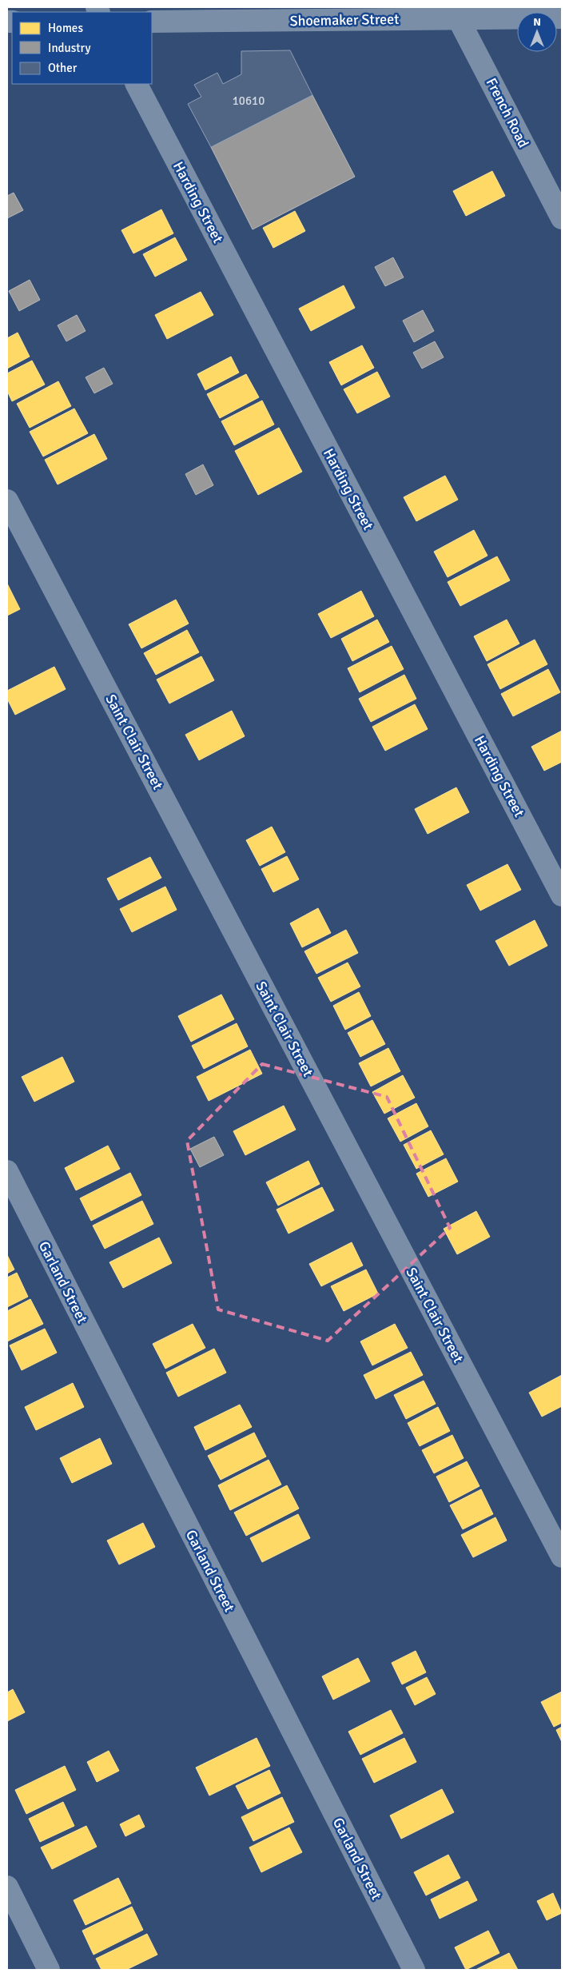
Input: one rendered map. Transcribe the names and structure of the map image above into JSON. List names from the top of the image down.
{
  "streets": {
    "street": [
      "Shoemaker Street",
      "French Road",
      "Harding Street",
      "Saint Clair Street",
      "Garland Street"
    ]
  },
  "crossings": [
    ["Shoemaker Street", "French Road"]
  ],
  "house_numbers": ["10610"],
  "legend": ["Homes", "Industry", "Other"],
  "north": "top"
}
